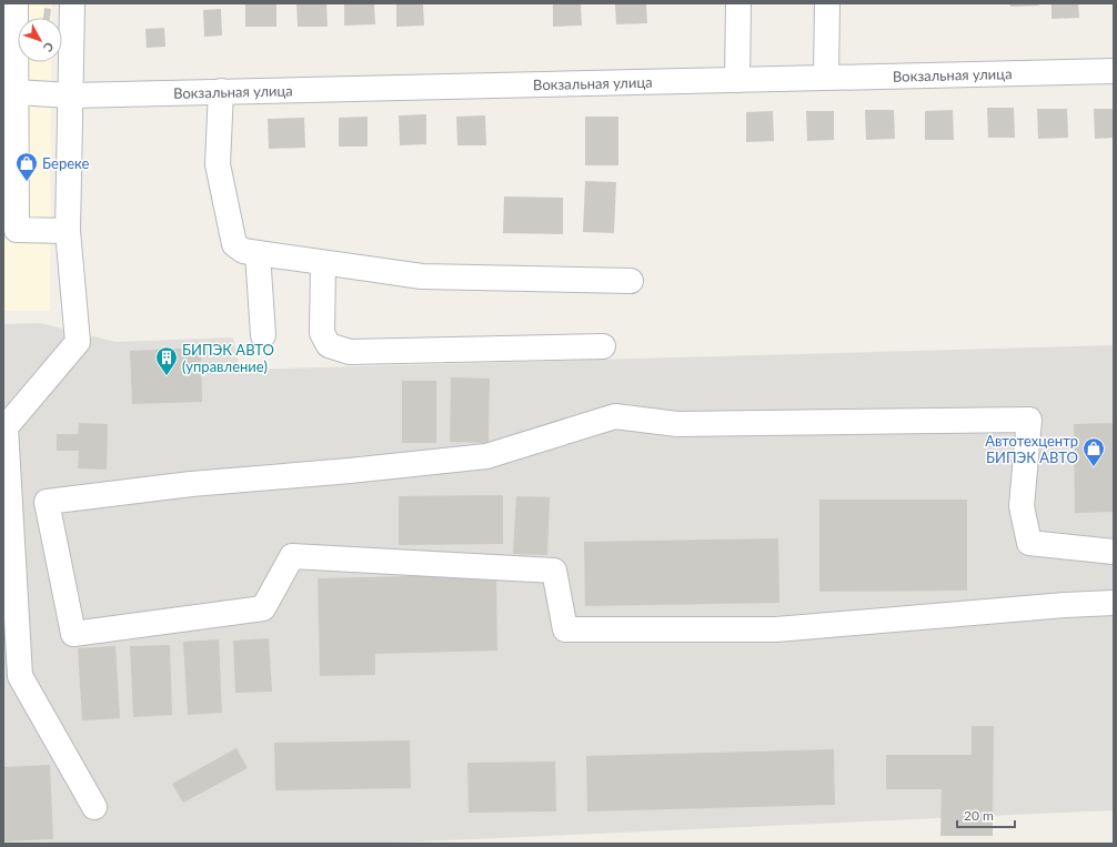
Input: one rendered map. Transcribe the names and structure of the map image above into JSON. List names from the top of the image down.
{
  "streets": {
    "street": ["Вокзальная улица"]
  },
  "places": {
    "shop": ["Береке", "Автотехцентр БИПЭК АВТО"],
    "building": ["БИПЭК АВТО (управление)"]
  },
  "scale_bar": "20 m",
  "north": "bottom right"
}
